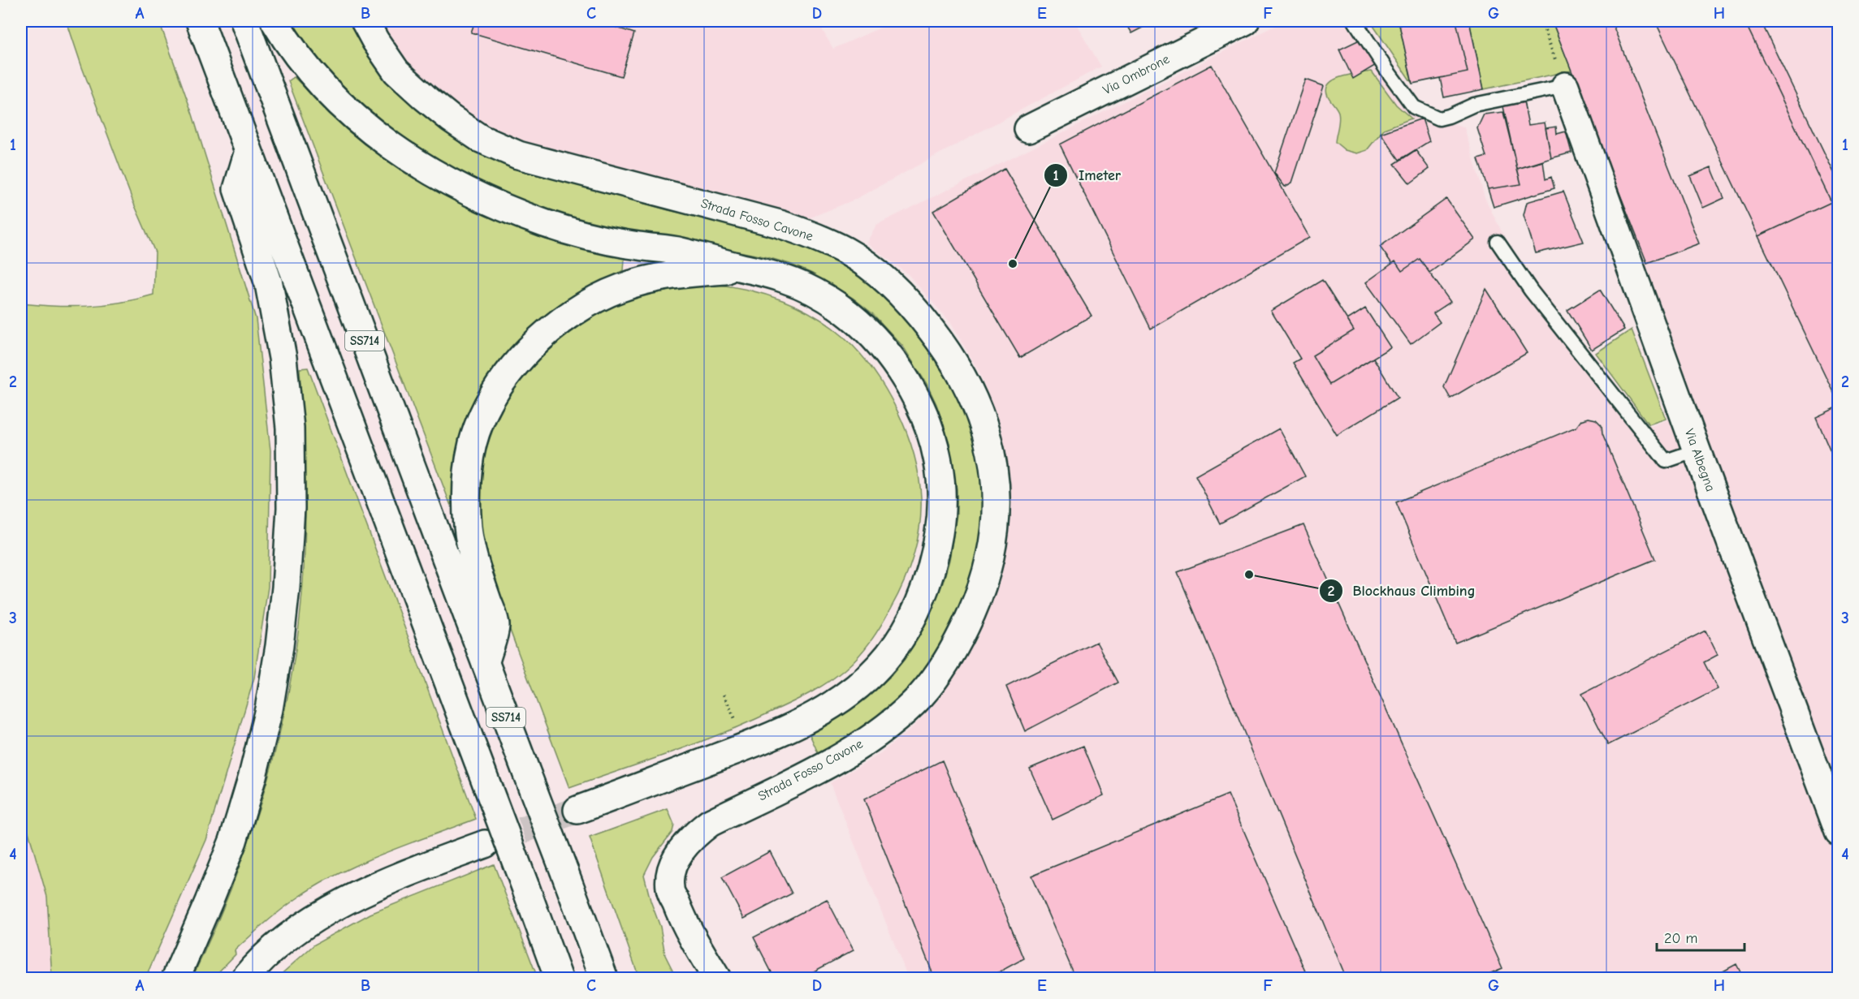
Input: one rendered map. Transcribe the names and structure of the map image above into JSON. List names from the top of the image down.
{
  "streets": {
    "main road": [
      "Via Ombrone",
      "Strada Fosso Cavone",
      "SS714",
      "Via Albegna"
    ]
  },
  "places": ["Imeter", "Blockhaus Climbing"],
  "scale_bar": "20 m",
  "grid": {
    "columns": [
      "A",
      "B",
      "C",
      "D",
      "E",
      "F",
      "G",
      "H"
    ],
    "rows": [
      "1",
      "2",
      "3",
      "4"
    ]
  }
}
